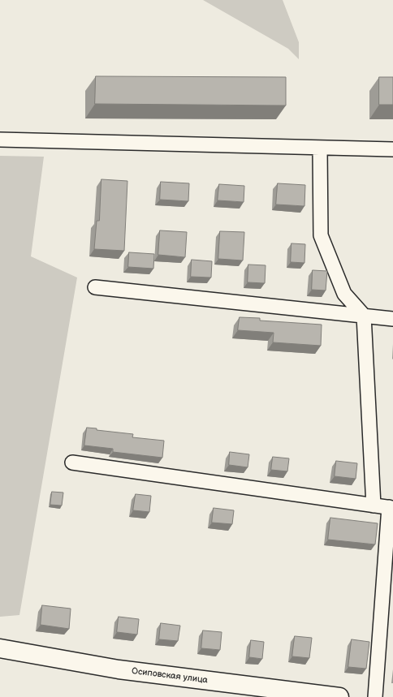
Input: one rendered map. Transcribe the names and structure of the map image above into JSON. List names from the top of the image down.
{
  "streets": {
    "street": ["Осиповская улица"]
  }
}
